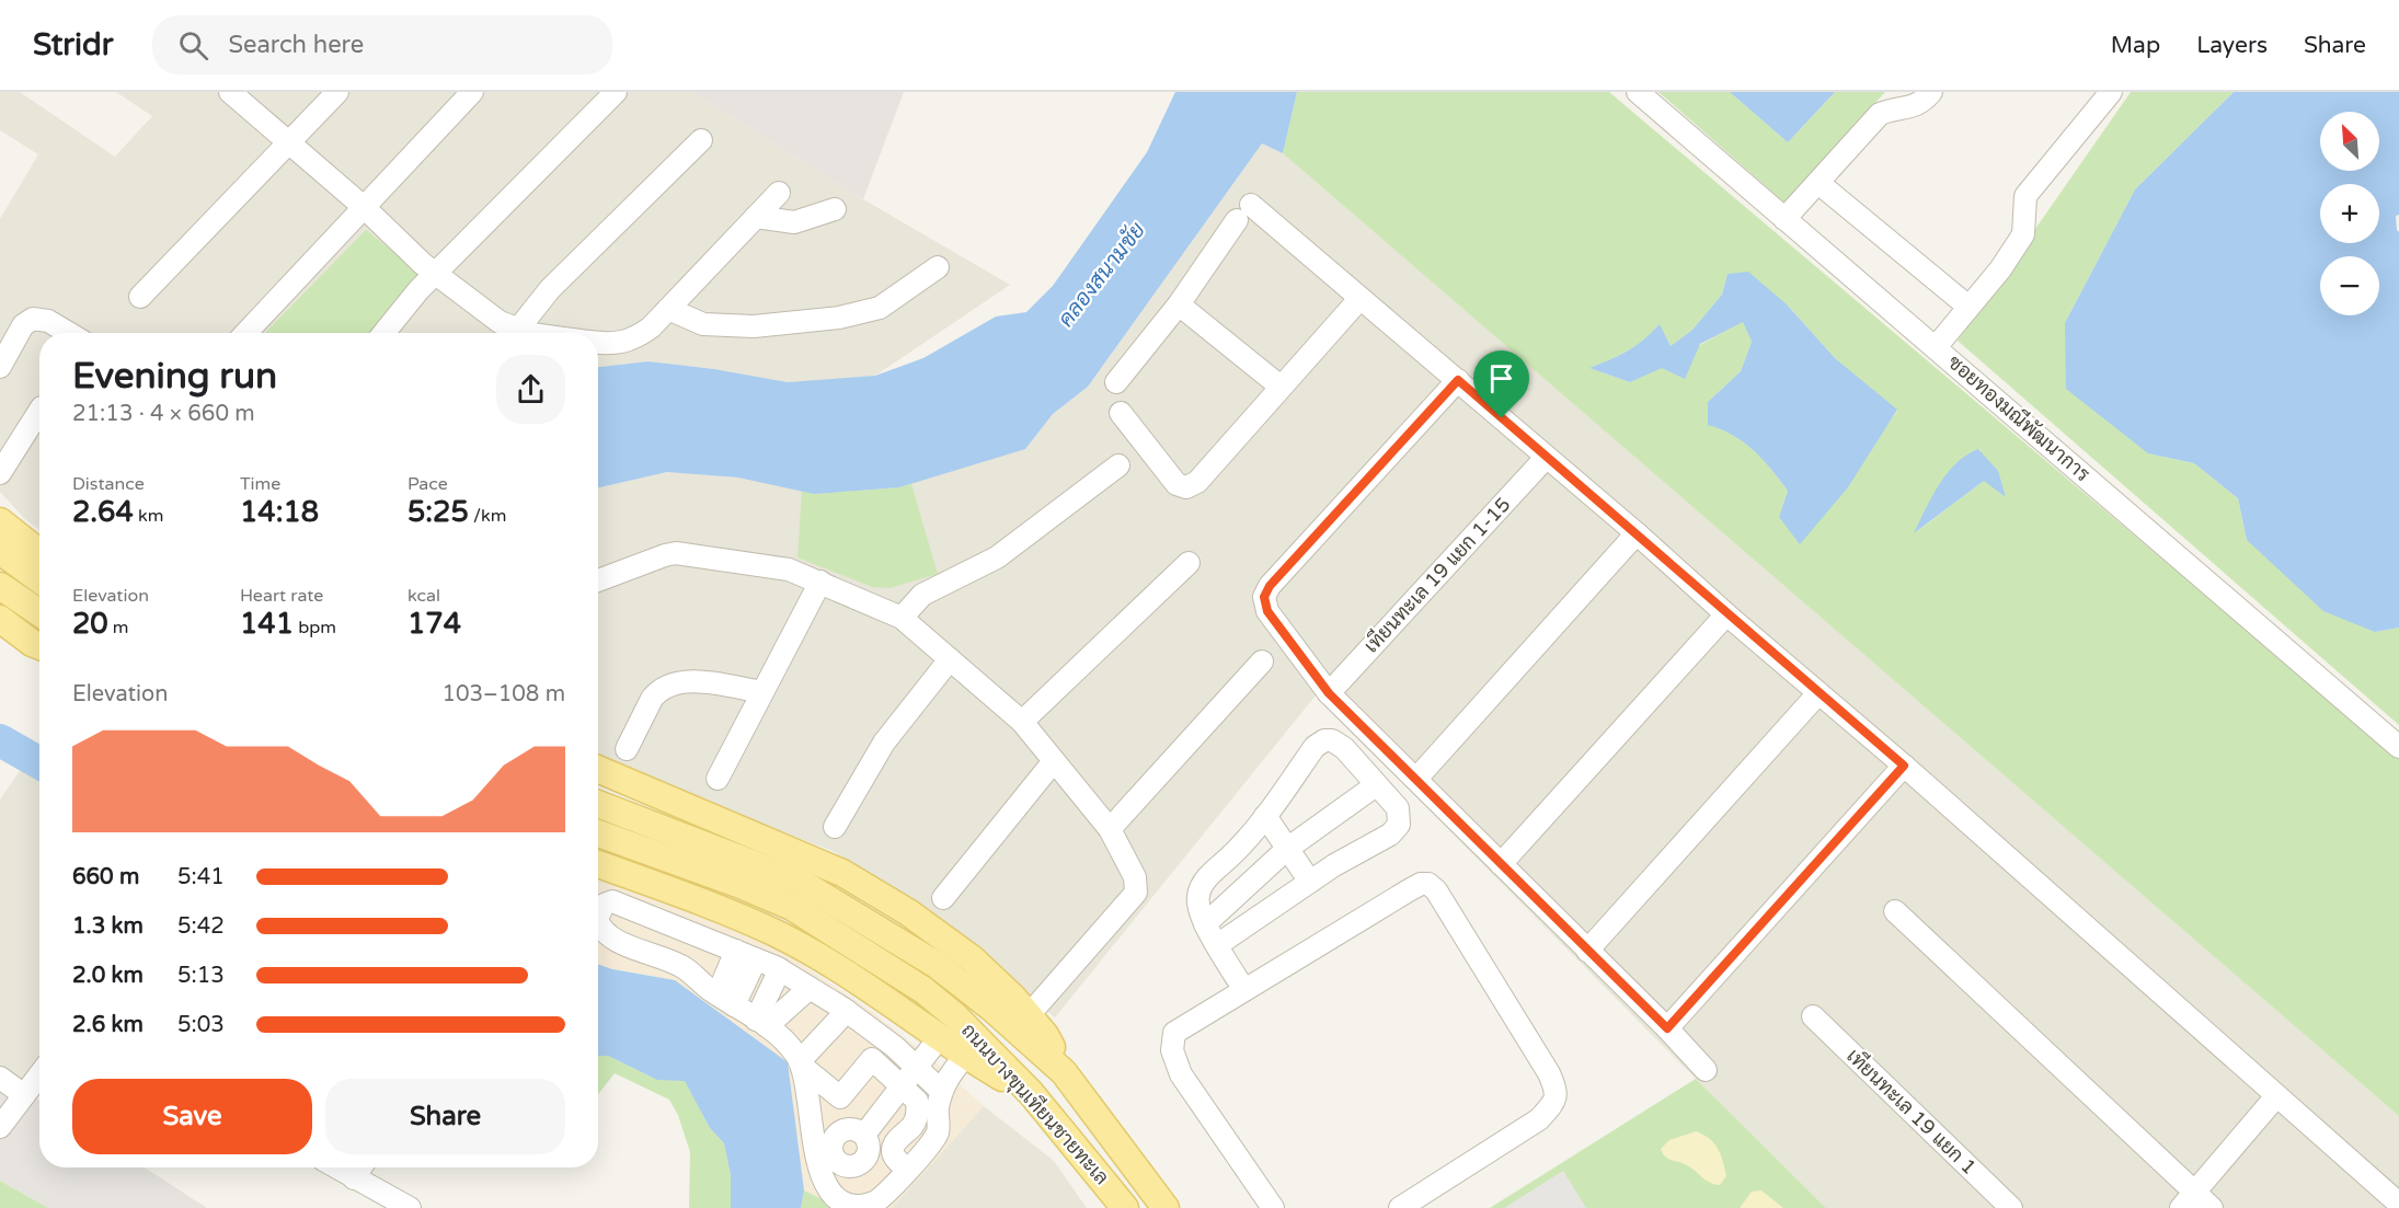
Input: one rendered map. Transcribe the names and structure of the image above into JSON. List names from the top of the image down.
{
  "streets": {
    "main road": ["ถนนบางขุนเทียนชายทะเล"],
    "street": ["ซอยทองมณีพัฒนาการ", "เทียนทะเล 19 แยก 1-15", "เทียนทะเล 19 แยก 1"]
  },
  "water": ["คลองสนามชัย"],
  "north": "top left",
  "page": {
    "header": "Stridr",
    "search": "Search here",
    "nav": ["Map", "Layers", "Share"],
    "map_buttons": ["+", "−"],
    "heading": ["Evening run", "21:13 · 4 × 660 m"],
    "stats": [
      ["Distance", "2.64 km"],
      ["Time", "14:18"],
      ["Pace", "5:25 /km"],
      ["Elevation", "20 m"],
      ["Heart rate", "141 bpm"],
      ["kcal", "174"]
    ],
    "chart": ["Elevation", "103–108 m"],
    "list": [
      {
        "name": "660 m",
        "note": "5:41"
      },
      {
        "name": "1.3 km",
        "note": "5:42"
      },
      {
        "name": "2.0 km",
        "note": "5:13"
      },
      {
        "name": "2.6 km",
        "note": "5:03"
      }
    ],
    "buttons": ["Save", "Share"]
  }
}
